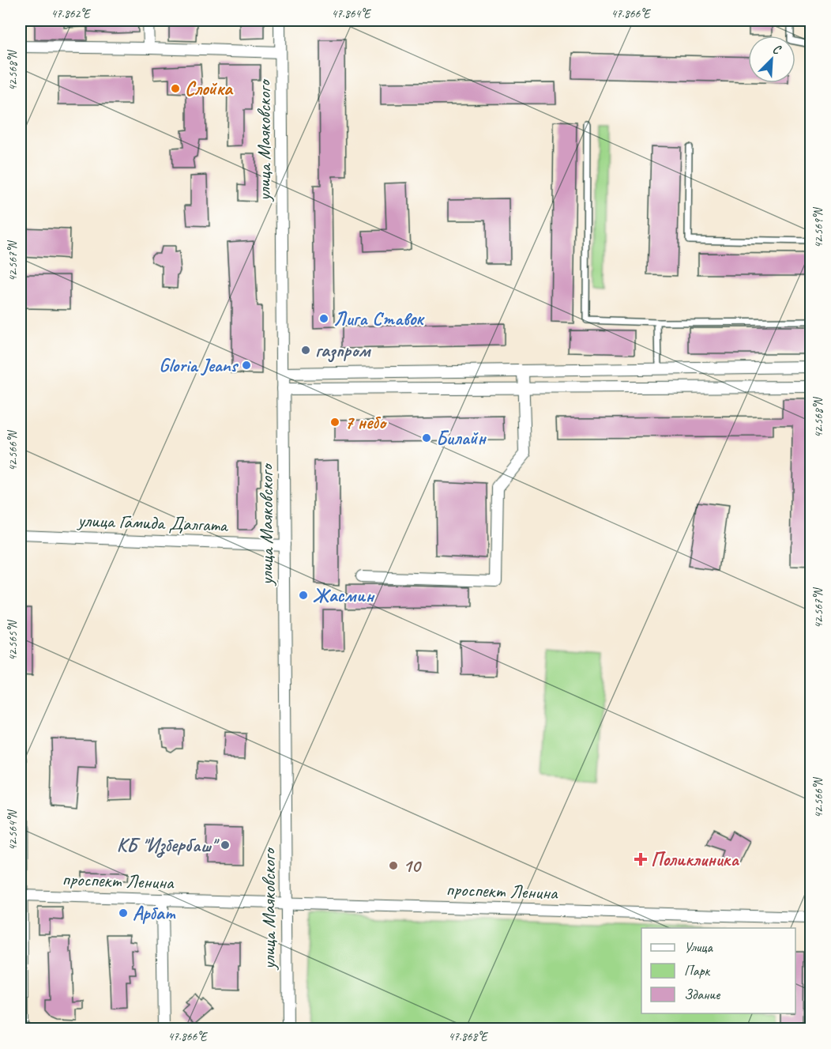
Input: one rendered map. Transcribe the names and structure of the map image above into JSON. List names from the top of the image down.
{
  "streets": {
    "street": ["улица Маяковского", "улица Гамида Далгата", "проспект Ленина"]
  },
  "crossings": [
    ["улица Маяковского", "улица Гамида Далгата"],
    ["улица Маяковского", "проспект Ленина"]
  ],
  "places": {
    "other": [
      "Слойка",
      "Лига Ставок",
      "газпром",
      "Gloria Jeans",
      "7 небо",
      "Билайн",
      "Жасмин",
      "КБ \"Избербаш\"",
      "10",
      "Арбат"
    ],
    "health": ["Поликлиника"]
  },
  "legend": ["Улица", "Парк", "Здание"],
  "north": "top right",
  "coordinates": [
    "47.862°E",
    "47.864°E",
    "47.866°E",
    "42.568°N",
    "42.569°N",
    "42.567°N",
    "42.566°N",
    "42.565°N",
    "42.564°N",
    "47.868°E"
  ]
}
